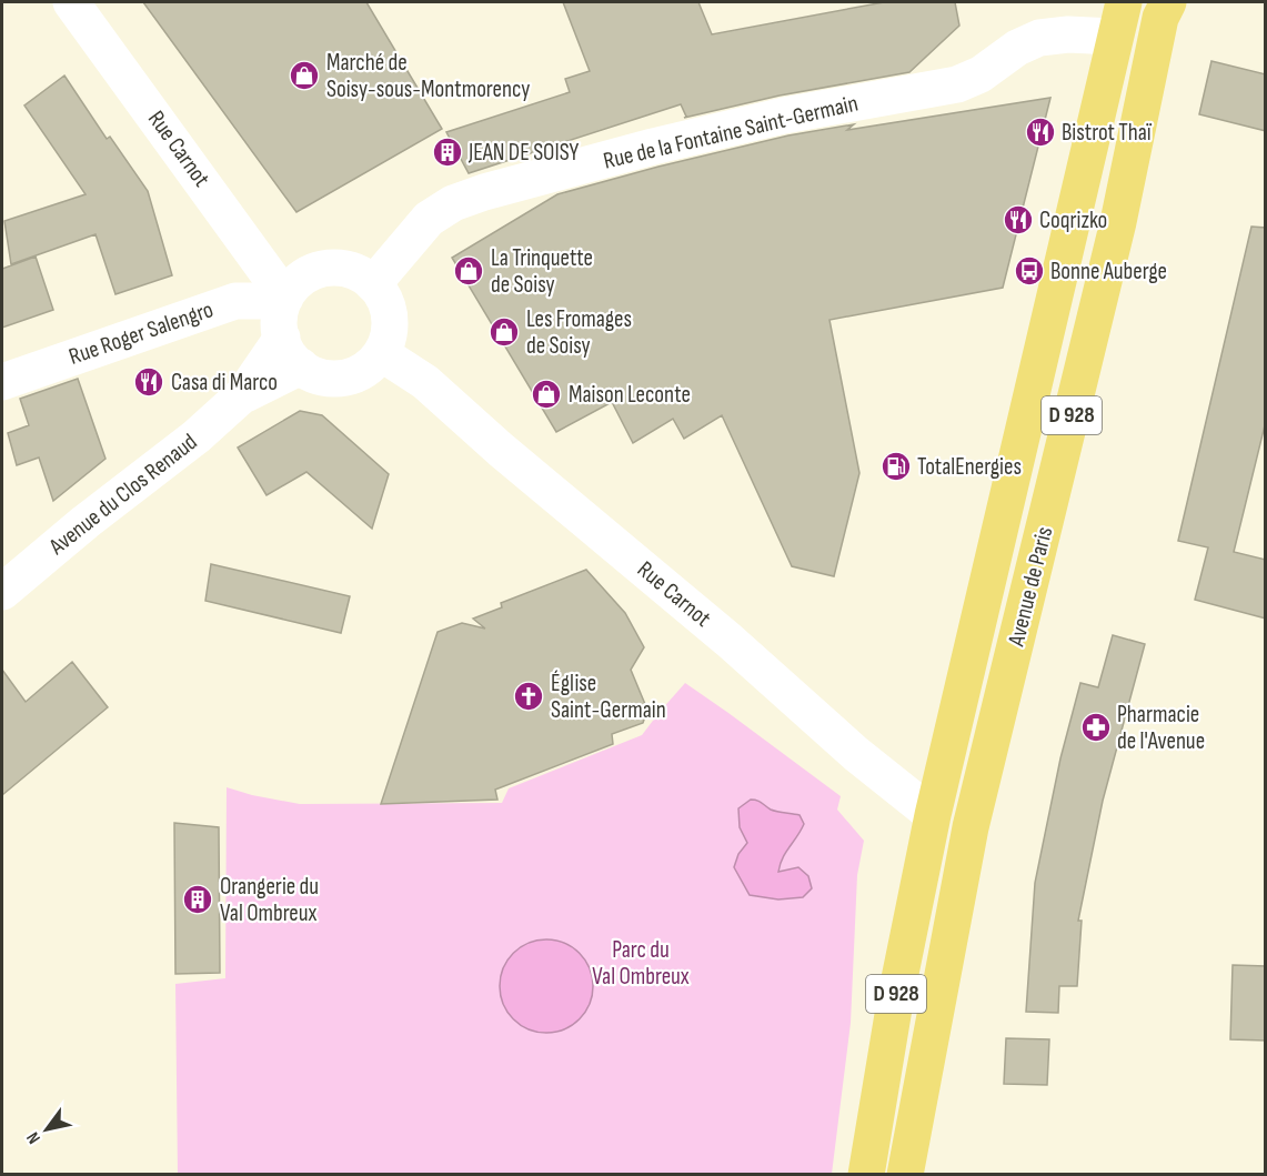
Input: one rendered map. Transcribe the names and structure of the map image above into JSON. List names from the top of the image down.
{
  "streets": {
    "main road": ["D 928", "Avenue de Paris"],
    "street": [
      "Rue de la Fontaine Saint-Germain",
      "Rue Carnot",
      "Rue Roger Salengro",
      "Avenue du Clos Renaud"
    ]
  },
  "crossings": [
    ["Rue de la Fontaine Saint-Germain", "Rue Carnot"],
    ["Rue de la Fontaine Saint-Germain", "Rue Roger Salengro"],
    ["Rue de la Fontaine Saint-Germain", "Avenue du Clos Renaud"],
    ["Rue de la Fontaine Saint-Germain", "Avenue de Paris"],
    ["Rue Carnot", "Rue Roger Salengro"],
    ["Rue Carnot", "Avenue du Clos Renaud"],
    ["Rue Carnot", "Avenue de Paris"],
    ["Rue Roger Salengro", "Avenue du Clos Renaud"]
  ],
  "parks": ["Parc du Val Ombreux"],
  "places": {
    "shop": [
      "Marché de Soisy-sous-Montmorency",
      "La Trinquette de Soisy",
      "Les Fromages de Soisy",
      "Maison Leconte"
    ],
    "restaurant": ["Bistrot Thaï", "Coqrizko", "Casa di Marco"],
    "building": ["JEAN DE SOISY", "Orangerie du Val Ombreux"],
    "bus stop": ["Bonne Auberge"],
    "fuel station": ["TotalEnergies"],
    "church": ["Église Saint-Germain"],
    "pharmacy": ["Pharmacie de l'Avenue"]
  },
  "north": "bottom left"
}
